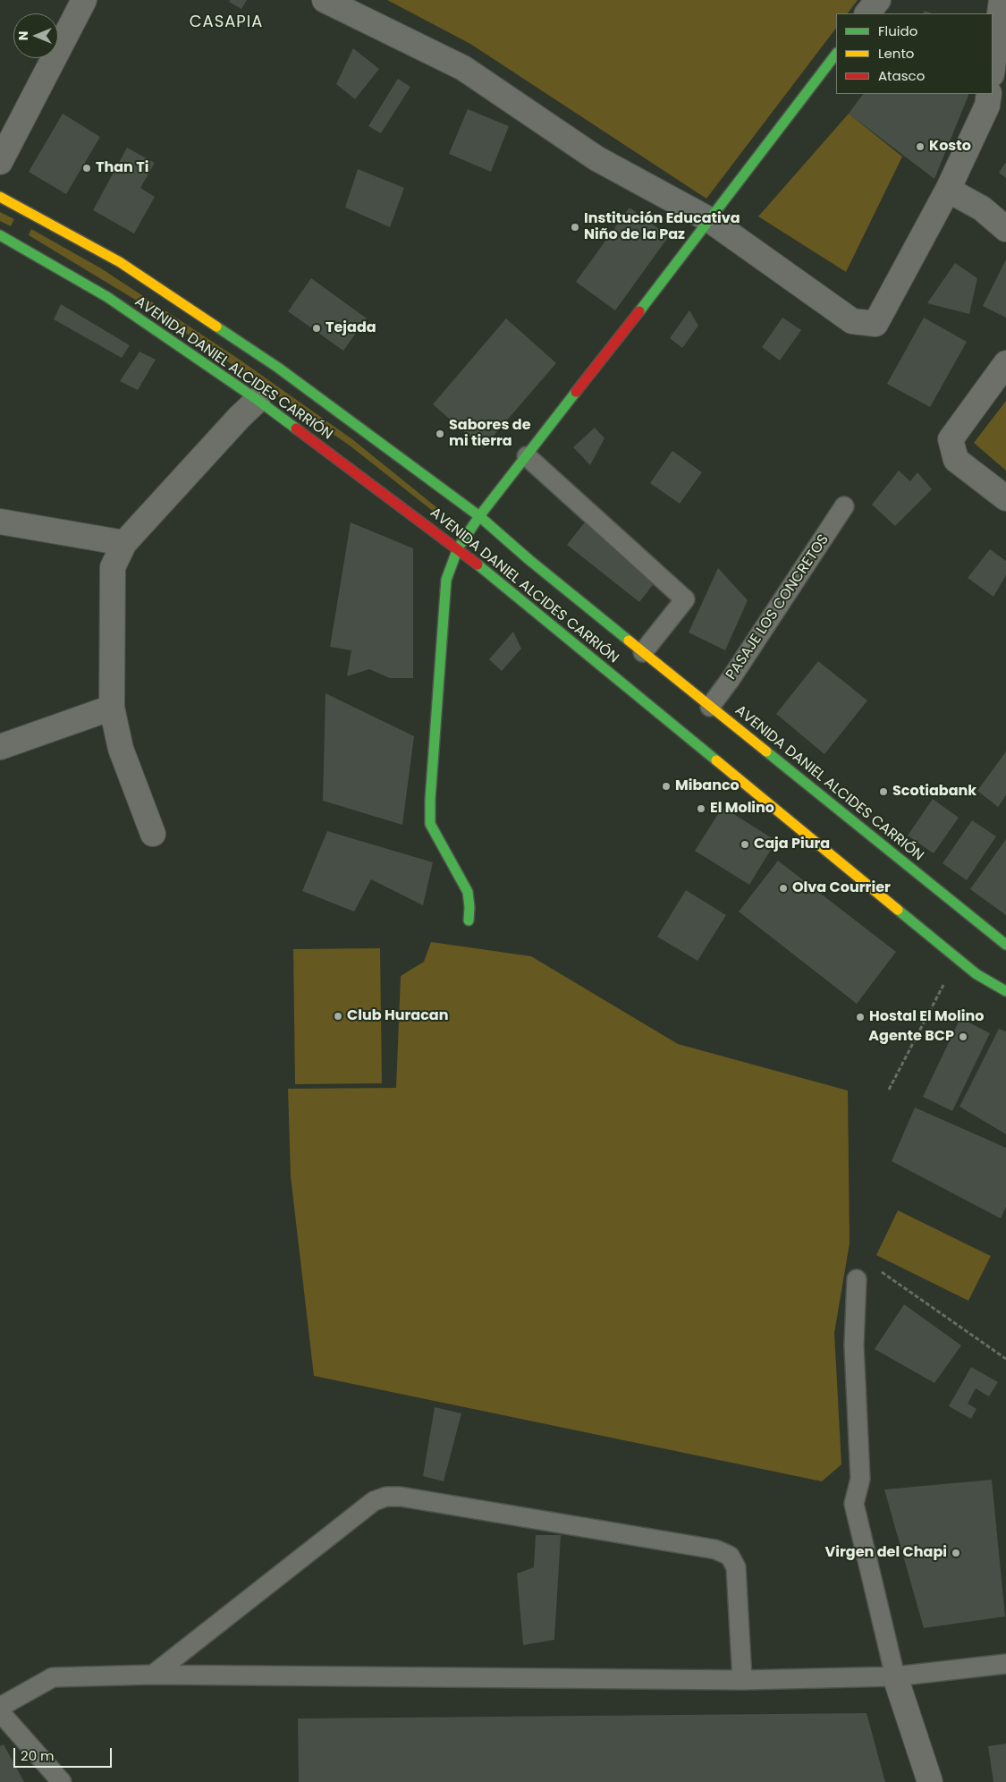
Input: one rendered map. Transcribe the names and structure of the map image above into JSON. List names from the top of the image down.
{
  "streets": {
    "main road": ["AVENIDA DANIEL ALCIDES CARRIÓN"],
    "lane": ["PASAJE LOS CONCRETOS"]
  },
  "crossings": [
    ["AVENIDA DANIEL ALCIDES CARRIÓN", "PASAJE LOS CONCRETOS"]
  ],
  "districts": ["CASAPIA"],
  "places": [
    "Kosto",
    "Than Ti",
    "Institución Educativa Niño de la Paz",
    "Tejada",
    "Sabores de mi tierra",
    "Mibanco",
    "Scotiabank",
    "El Molino",
    "Caja Piura",
    "Olva Courrier",
    "Club Huracan",
    "Hostal El Molino",
    "Agente BCP",
    "Virgen del Chapi"
  ],
  "legend": ["Fluido", "Lento", "Atasco"],
  "scale_bar": "20 m",
  "north": "left"
}
